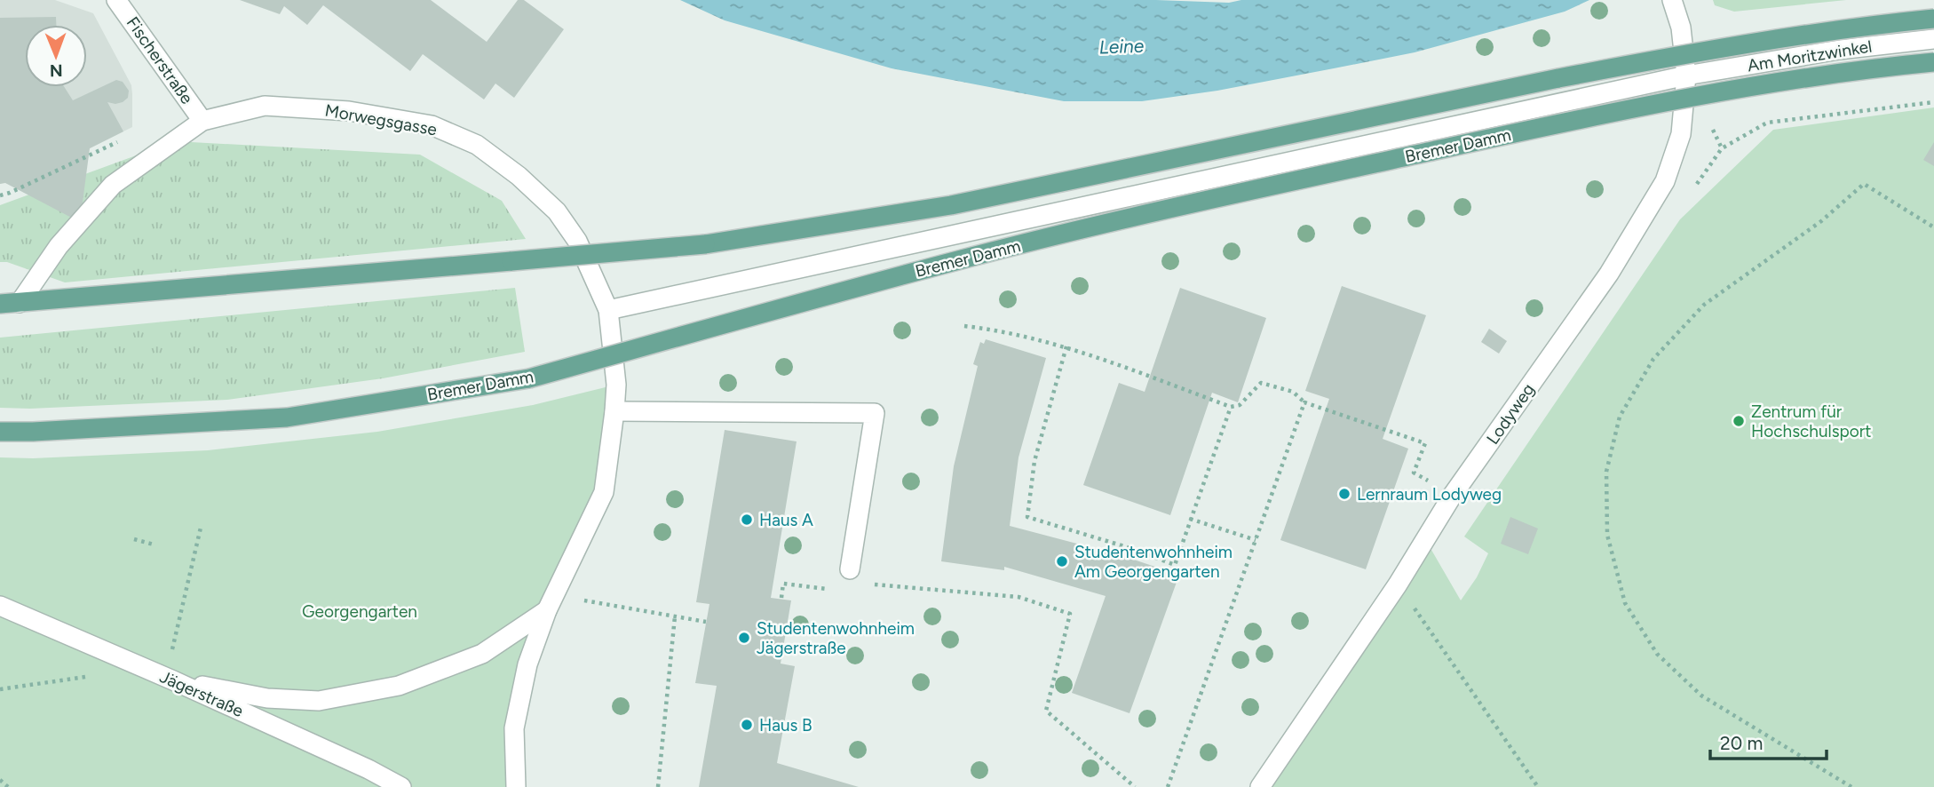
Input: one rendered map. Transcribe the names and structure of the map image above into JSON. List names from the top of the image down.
{
  "streets": {
    "main road": ["Bremer Damm"],
    "street": [
      "Am Moritzwinkel",
      "Fischerstraße",
      "Morwegsgasse",
      "Lodyweg",
      "Jägerstraße"
    ]
  },
  "crossings": [
    ["Am Moritzwinkel", "Morwegsgasse"],
    ["Am Moritzwinkel", "Lodyweg"],
    ["Fischerstraße", "Morwegsgasse"]
  ],
  "water": ["Leine"],
  "parks": ["Georgengarten"],
  "places": [
    "Zentrum für Hochschulsport",
    "Lernraum Lodyweg",
    "Haus A",
    "Studentenwohnheim Am Georgengarten",
    "Studentenwohnheim Jägerstraße",
    "Haus B"
  ],
  "scale_bar": "20 m",
  "north": "bottom"
}
